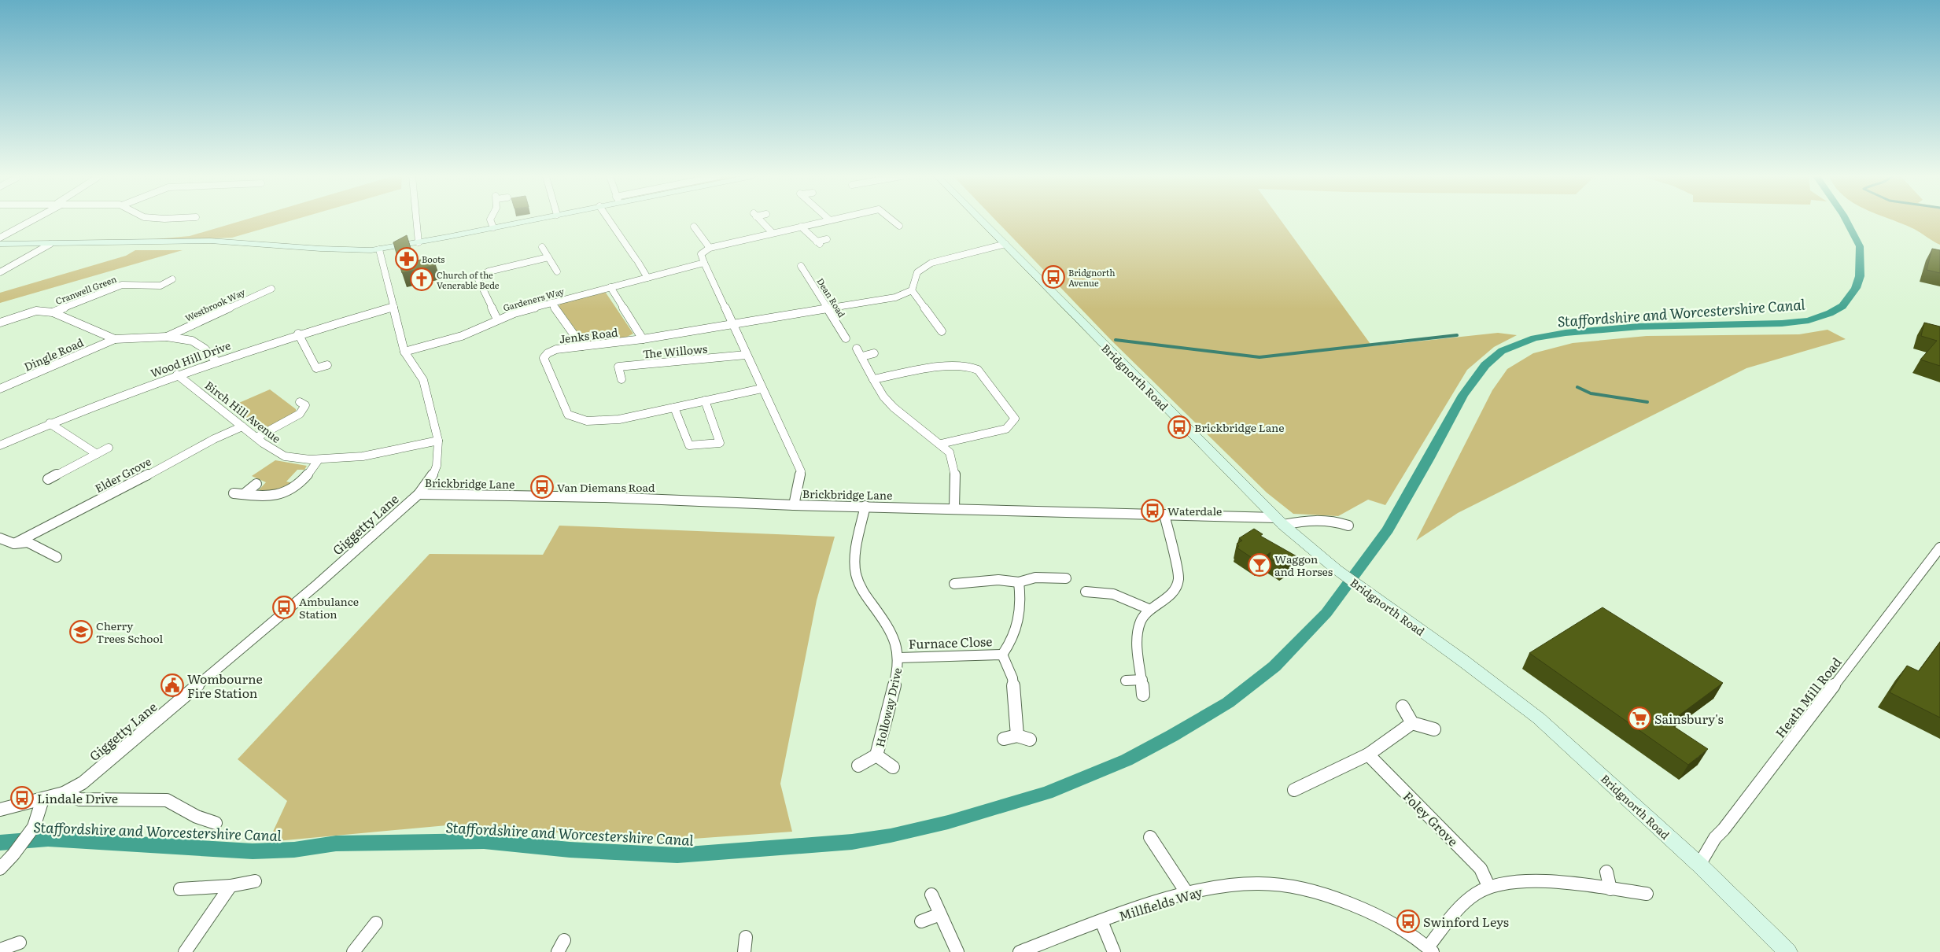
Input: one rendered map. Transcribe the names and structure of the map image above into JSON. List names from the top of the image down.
{
  "streets": {
    "main road": ["Bridgnorth Road"],
    "street": [
      "Cranwell Green",
      "Dean Road",
      "Gardeners Way",
      "Westbrook Way",
      "Jenks Road",
      "The Willows",
      "Dingle Road",
      "Wood Hill Drive",
      "Birch Hill Avenue",
      "Elder Grove",
      "Brickbridge Lane",
      "Giggetty Lane",
      "Furnace Close",
      "Heath Mill Road",
      "Holloway Drive",
      "Foley Grove",
      "Millfields Way"
    ]
  },
  "crossings": [
    ["Gardeners Way", "Giggetty Lane"],
    ["Wood Hill Drive", "Birch Hill Avenue"],
    ["Wood Hill Drive", "Giggetty Lane"],
    ["Bridgnorth Road", "Brickbridge Lane"],
    ["Bridgnorth Road", "Heath Mill Road"],
    ["Birch Hill Avenue", "Elder Grove"],
    ["Birch Hill Avenue", "Giggetty Lane"],
    ["Brickbridge Lane", "Giggetty Lane"],
    ["Brickbridge Lane", "Holloway Drive"],
    ["Furnace Close", "Holloway Drive"]
  ],
  "water": ["Staffordshire and Worcestershire Canal"],
  "places": {
    "pharmacy": ["Boots"],
    "bus stop": [
      "Bridgnorth Avenue",
      "Brickbridge Lane",
      "Van Diemans Road",
      "Waterdale",
      "Ambulance Station",
      "Lindale Drive",
      "Swinford Leys"
    ],
    "church": ["Church of the Venerable Bede"],
    "bar": ["Waggon and Horses"],
    "school or university": ["Cherry Trees School"],
    "public building": ["Wombourne Fire Station"],
    "supermarket": ["Sainsbury's"]
  }
}
